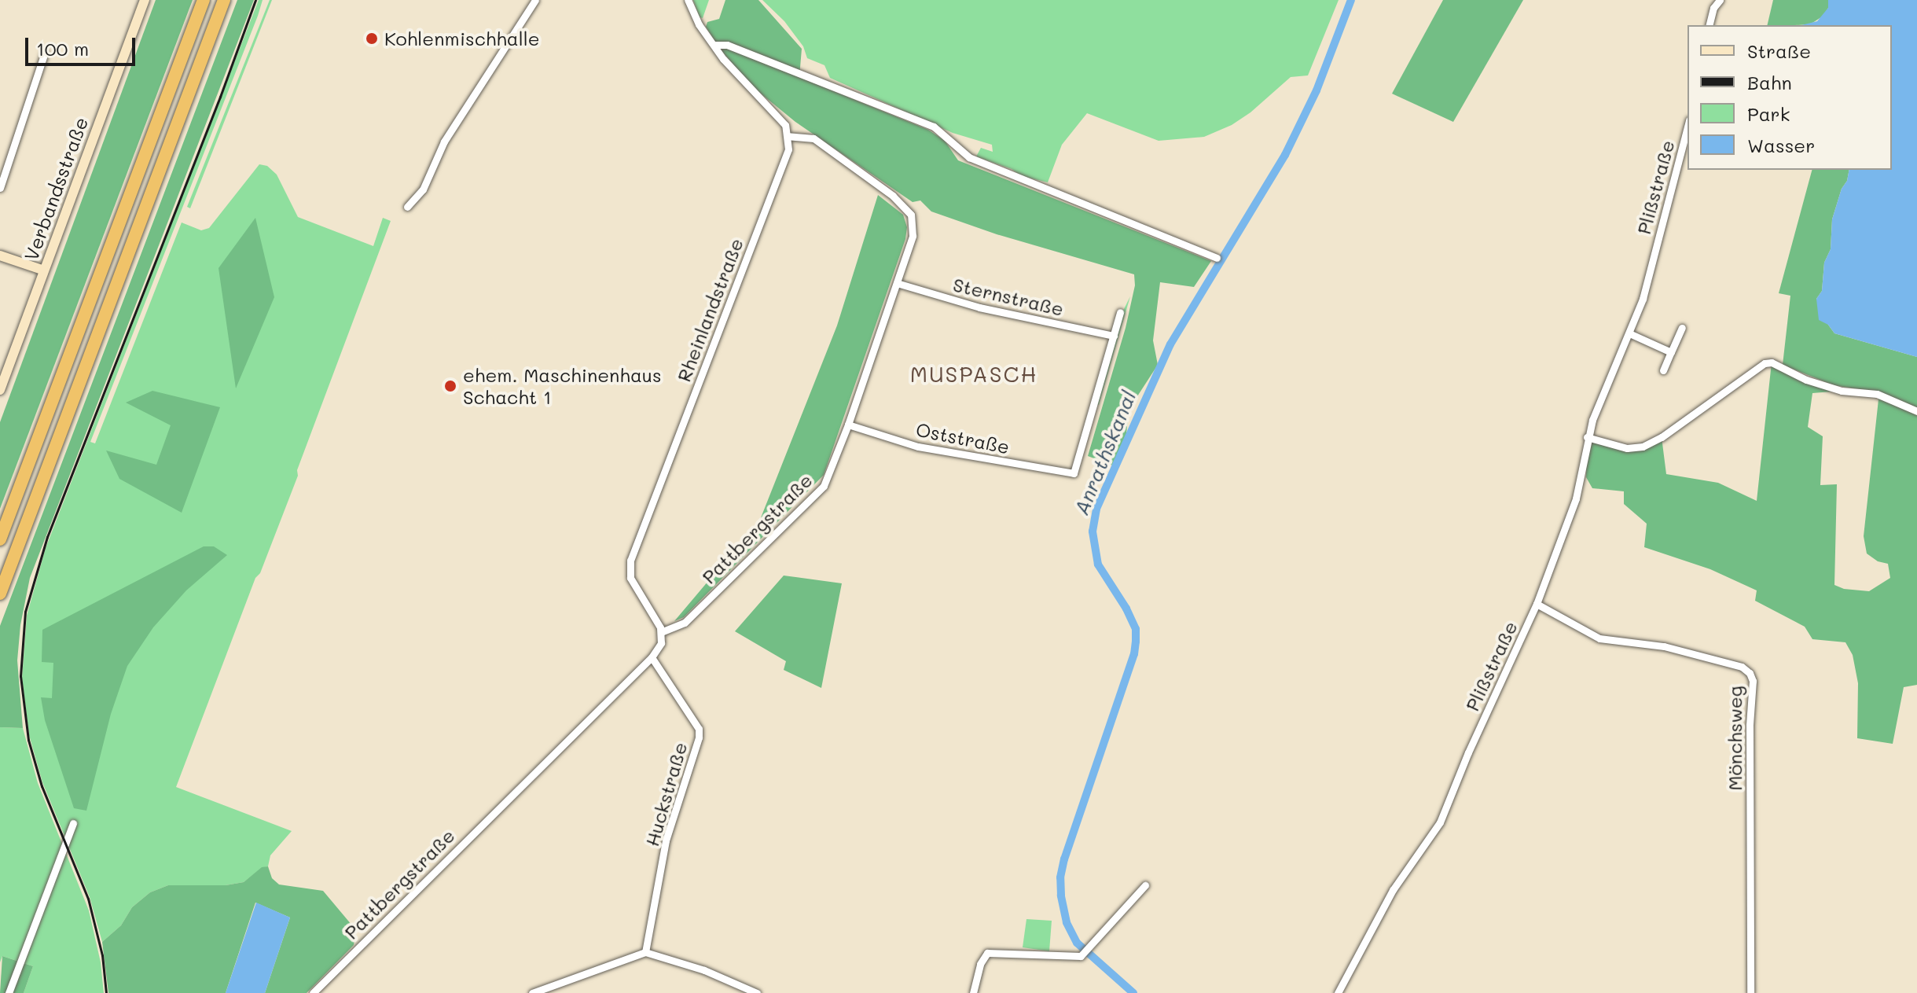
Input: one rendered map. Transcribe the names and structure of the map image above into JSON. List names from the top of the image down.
{
  "streets": {
    "main road": ["Verbandsstraße"],
    "street": [
      "Plißstraße",
      "Sternstraße",
      "Rheinlandstraße",
      "Oststraße",
      "Pattbergstraße",
      "Mönchsweg",
      "Huckstraße"
    ]
  },
  "crossings": [
    ["Plißstraße", "Mönchsweg"],
    ["Sternstraße", "Oststraße"],
    ["Sternstraße", "Pattbergstraße"],
    ["Rheinlandstraße", "Pattbergstraße"],
    ["Oststraße", "Pattbergstraße"],
    ["Pattbergstraße", "Huckstraße"]
  ],
  "districts": ["MUSPASCH"],
  "water": ["Anrathskanal"],
  "places": ["Kohlenmischhalle", "ehem. Maschinenhaus Schacht 1"],
  "legend": [
    "Straße",
    "Bahn",
    "Park",
    "Wasser"
  ],
  "scale_bar": "100 m"
}
